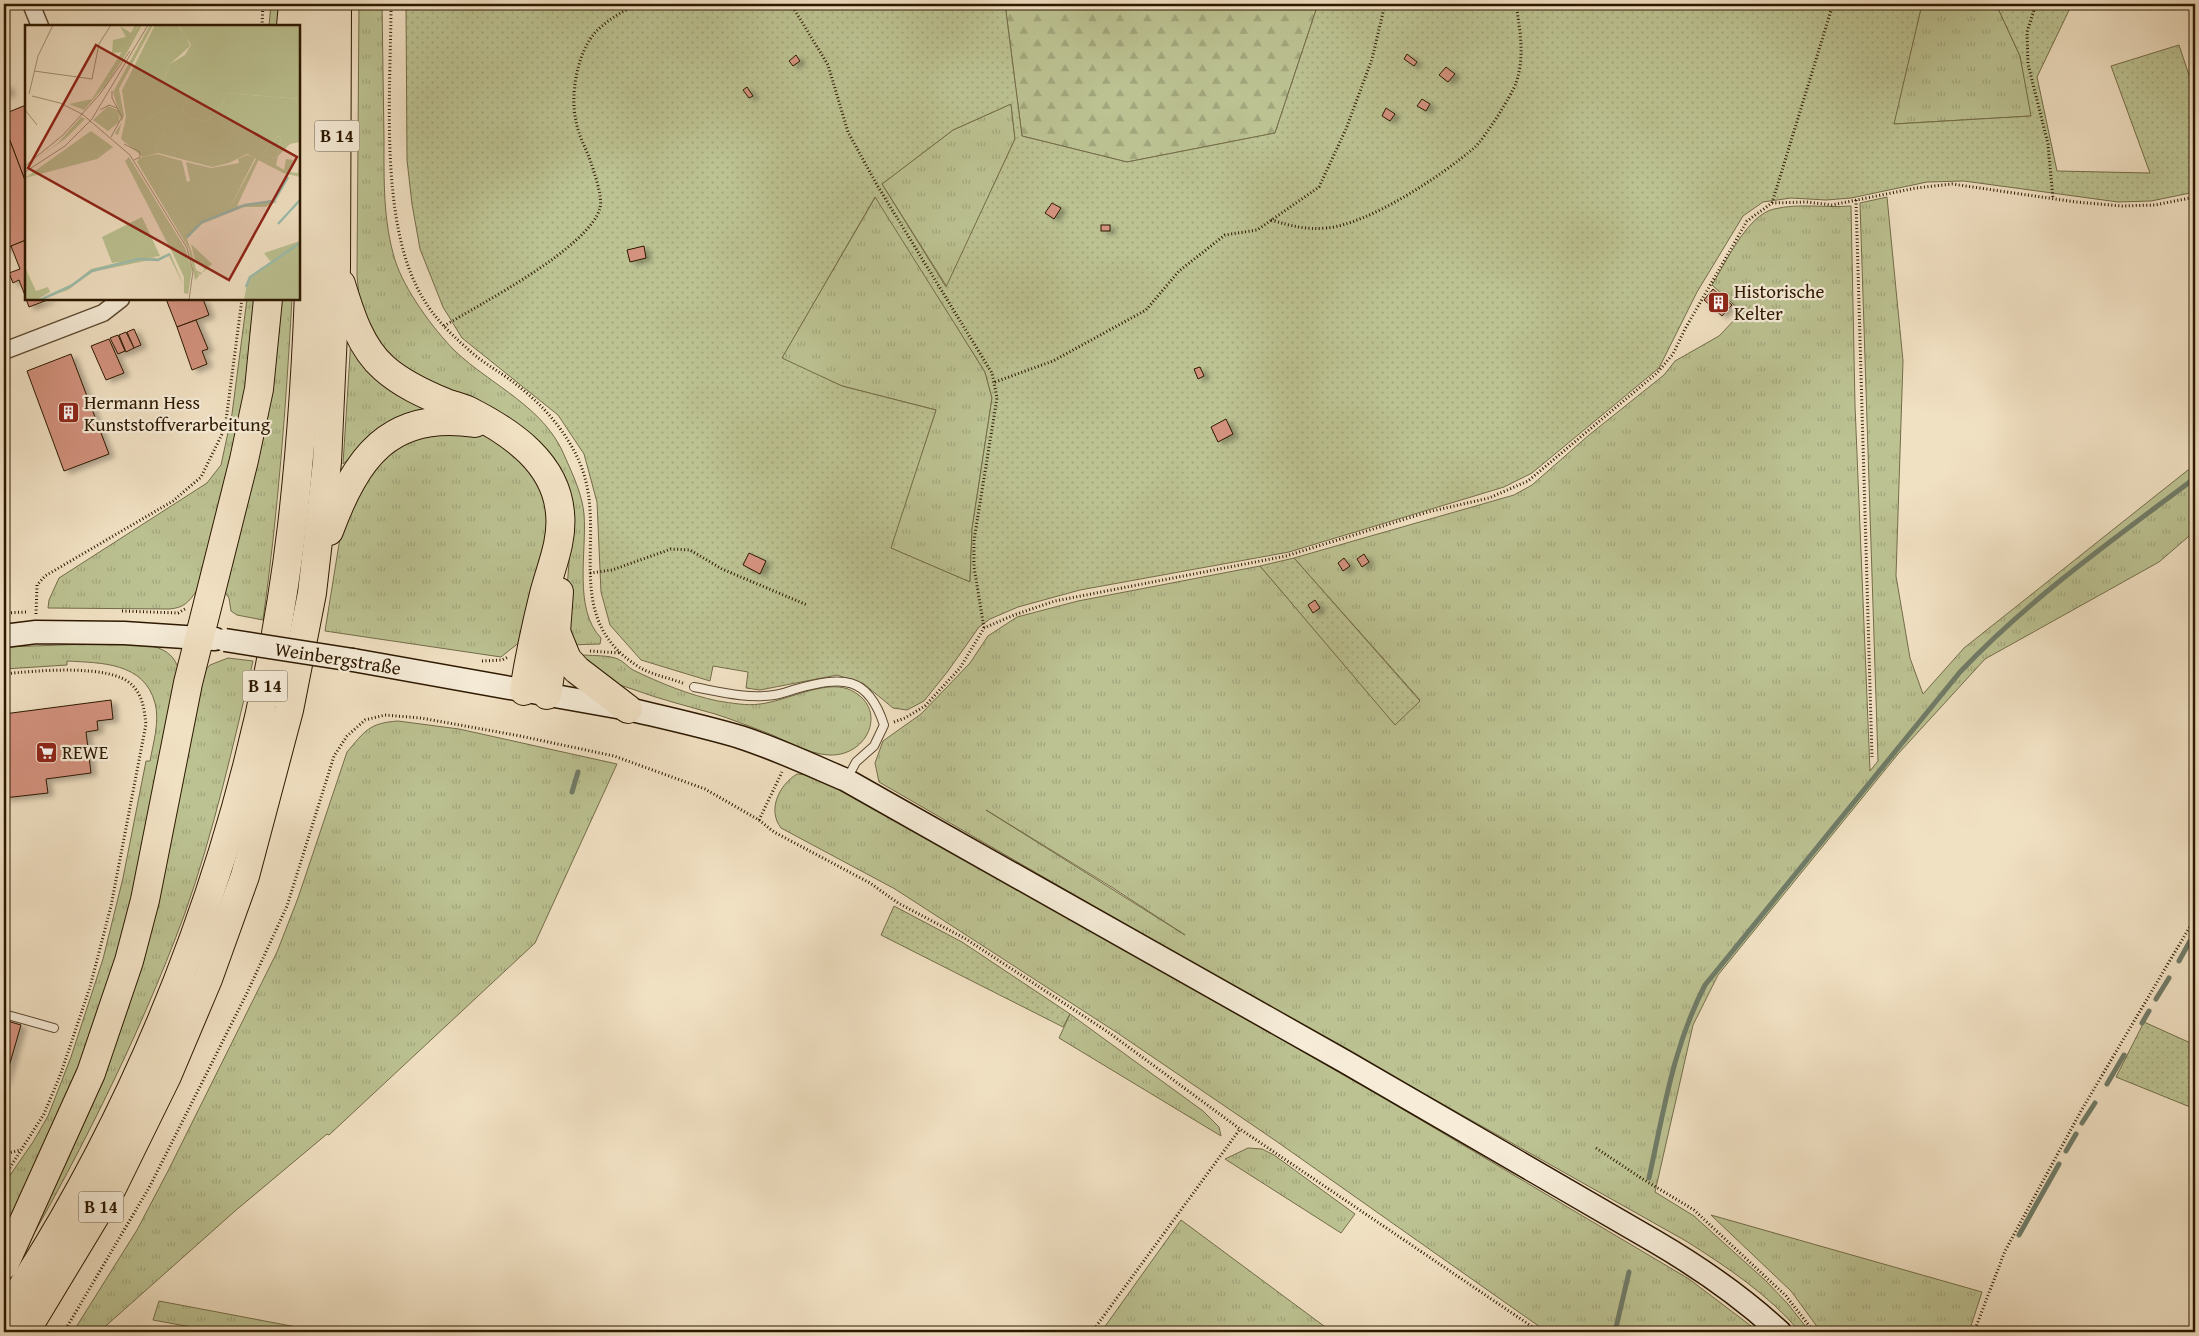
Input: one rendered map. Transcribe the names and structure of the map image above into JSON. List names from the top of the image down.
{
  "streets": {
    "highway": ["B 14"],
    "main road": ["Weinbergstraße"]
  },
  "places": {
    "building": ["Historische Kelter", "Hermann Hess Kunststoffverarbeitung"],
    "supermarket": ["REWE"]
  }
}
